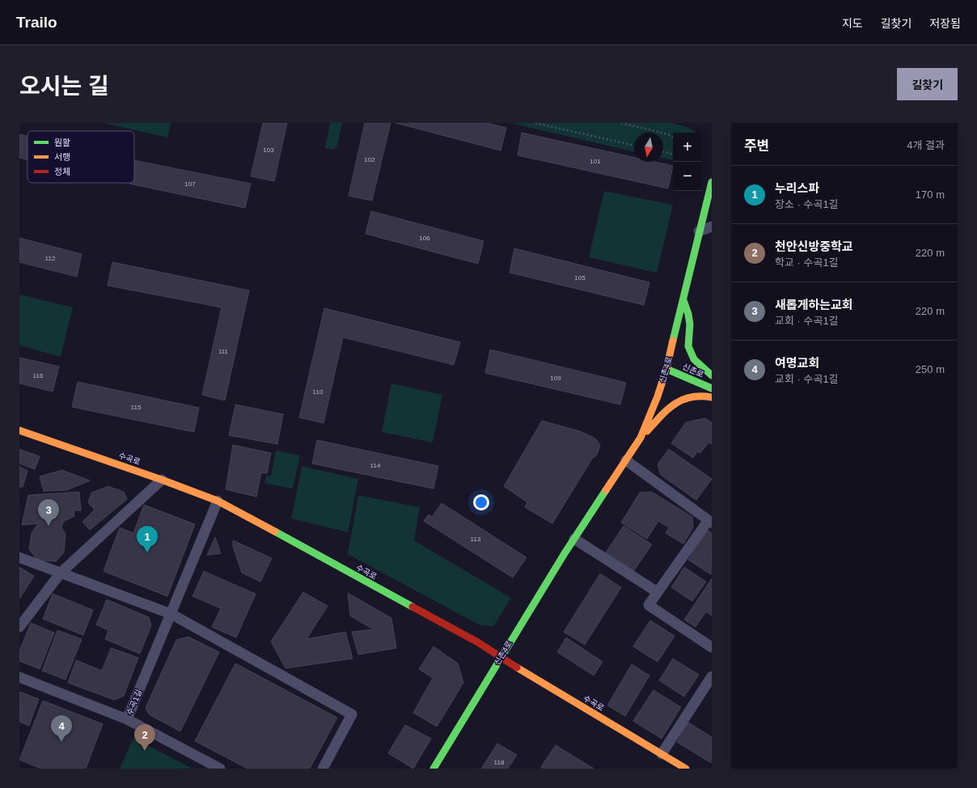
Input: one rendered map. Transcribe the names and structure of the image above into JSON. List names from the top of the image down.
{
  "streets": {
    "street": [
      "신촌4로",
      "신촌로",
      "수곡로",
      "수곡1길"
    ]
  },
  "crossings": [
    ["신촌4로", "신촌로"],
    ["신촌4로", "수곡로"],
    ["수곡로", "수곡1길"]
  ],
  "house_numbers": [
    "103",
    "102",
    "101",
    "107",
    "106",
    "112",
    "105",
    "111",
    "116",
    "109",
    "110",
    "115",
    "114",
    "113",
    "118"
  ],
  "legend": ["원활", "서행", "정체"],
  "north": "bottom",
  "page": {
    "header": "Trailo",
    "nav": ["지도", "길찾기", "저장됨"],
    "title": "오시는 길",
    "buttons": "길찾기",
    "heading": ["주변", "4개 결과"],
    "map_buttons": ["+", "−"],
    "list": [
      {
        "mark": "1",
        "name": "누리스파",
        "note": "장소 · 수곡1길",
        "value": "170 m"
      },
      {
        "mark": "2",
        "name": "천안신방중학교",
        "note": "학교 · 수곡1길",
        "value": "220 m"
      },
      {
        "mark": "3",
        "name": "새롭게하는교회",
        "note": "교회 · 수곡1길",
        "value": "220 m"
      },
      {
        "mark": "4",
        "name": "여명교회",
        "note": "교회 · 수곡1길",
        "value": "250 m"
      }
    ],
    "pins": [
      "3",
      "1",
      "4",
      "2"
    ]
  }
}
